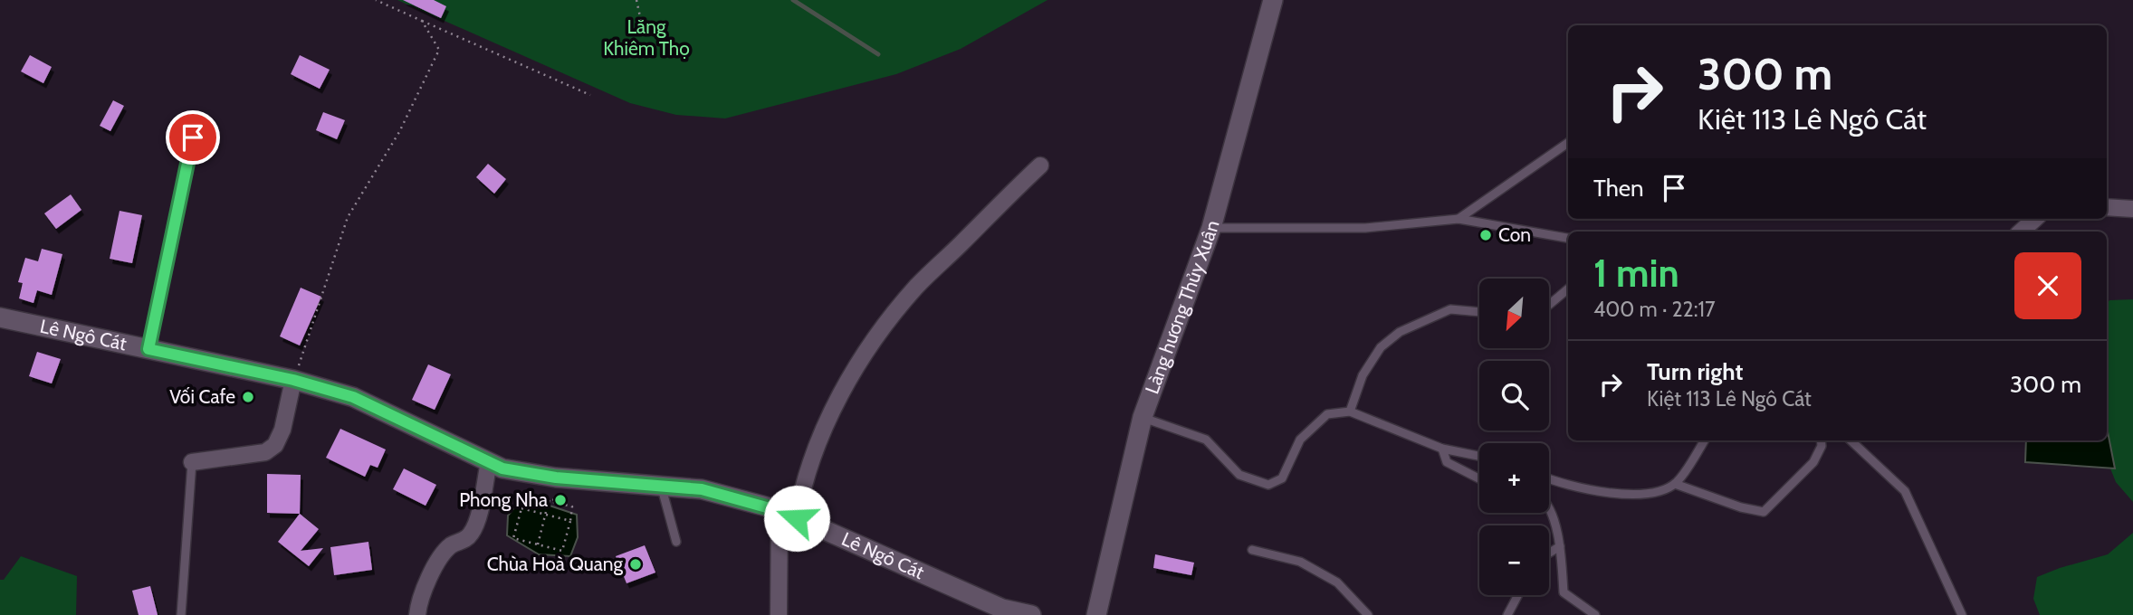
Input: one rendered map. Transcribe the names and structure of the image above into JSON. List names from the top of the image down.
{
  "streets": {
    "street": ["Làng hương Thủy Xuân", "Lê Ngô Cát"]
  },
  "parks": ["Lăng Khiêm Thọ"],
  "places": [
    "Con",
    "Vối Cafe",
    "Phong Nha",
    "Chùa Hoà Quang"
  ],
  "north": "bottom left",
  "page": {
    "turn": ["300 m", "Kiệt 113 Lê Ngô Cát"],
    "then": "Then",
    "heading": ["1 min", "400 m · 22:17"],
    "map_buttons": ["+", "−"],
    "list": [
      {
        "name": "Turn right",
        "note": "Kiệt 113 Lê Ngô Cát",
        "value": "300 m"
      }
    ]
  }
}
